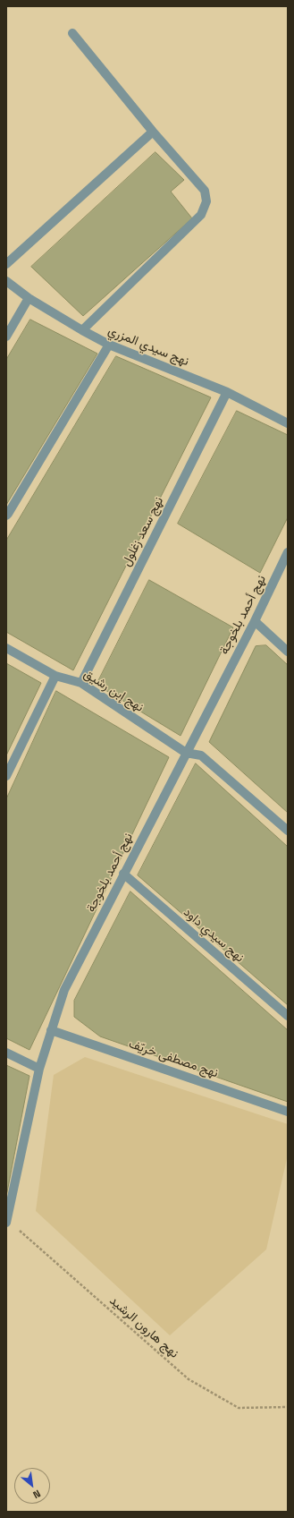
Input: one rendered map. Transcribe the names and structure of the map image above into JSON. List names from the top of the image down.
{
  "streets": {
    "street": [
      "نهج سيدي المزري",
      "نهج سعد زغلول",
      "نهج أحمد بلخوجة",
      "نهج إبن رشيق",
      "نهج سيدي داود",
      "نهج مصطفى خريّف"
    ],
    "path": ["نهج هارون الرشيد"]
  },
  "crossings": [
    ["نهج سيدي المزري", "نهج سعد زغلول"],
    ["نهج سعد زغلول", "نهج إبن رشيق"],
    ["نهج أحمد بلخوجة", "نهج إبن رشيق"],
    ["نهج أحمد بلخوجة", "نهج سيدي داود"],
    ["نهج أحمد بلخوجة", "نهج مصطفى خريّف"],
    ["نهج أحمد بلخوجة", "نهج هارون الرشيد"]
  ],
  "north": "bottom right"
}
